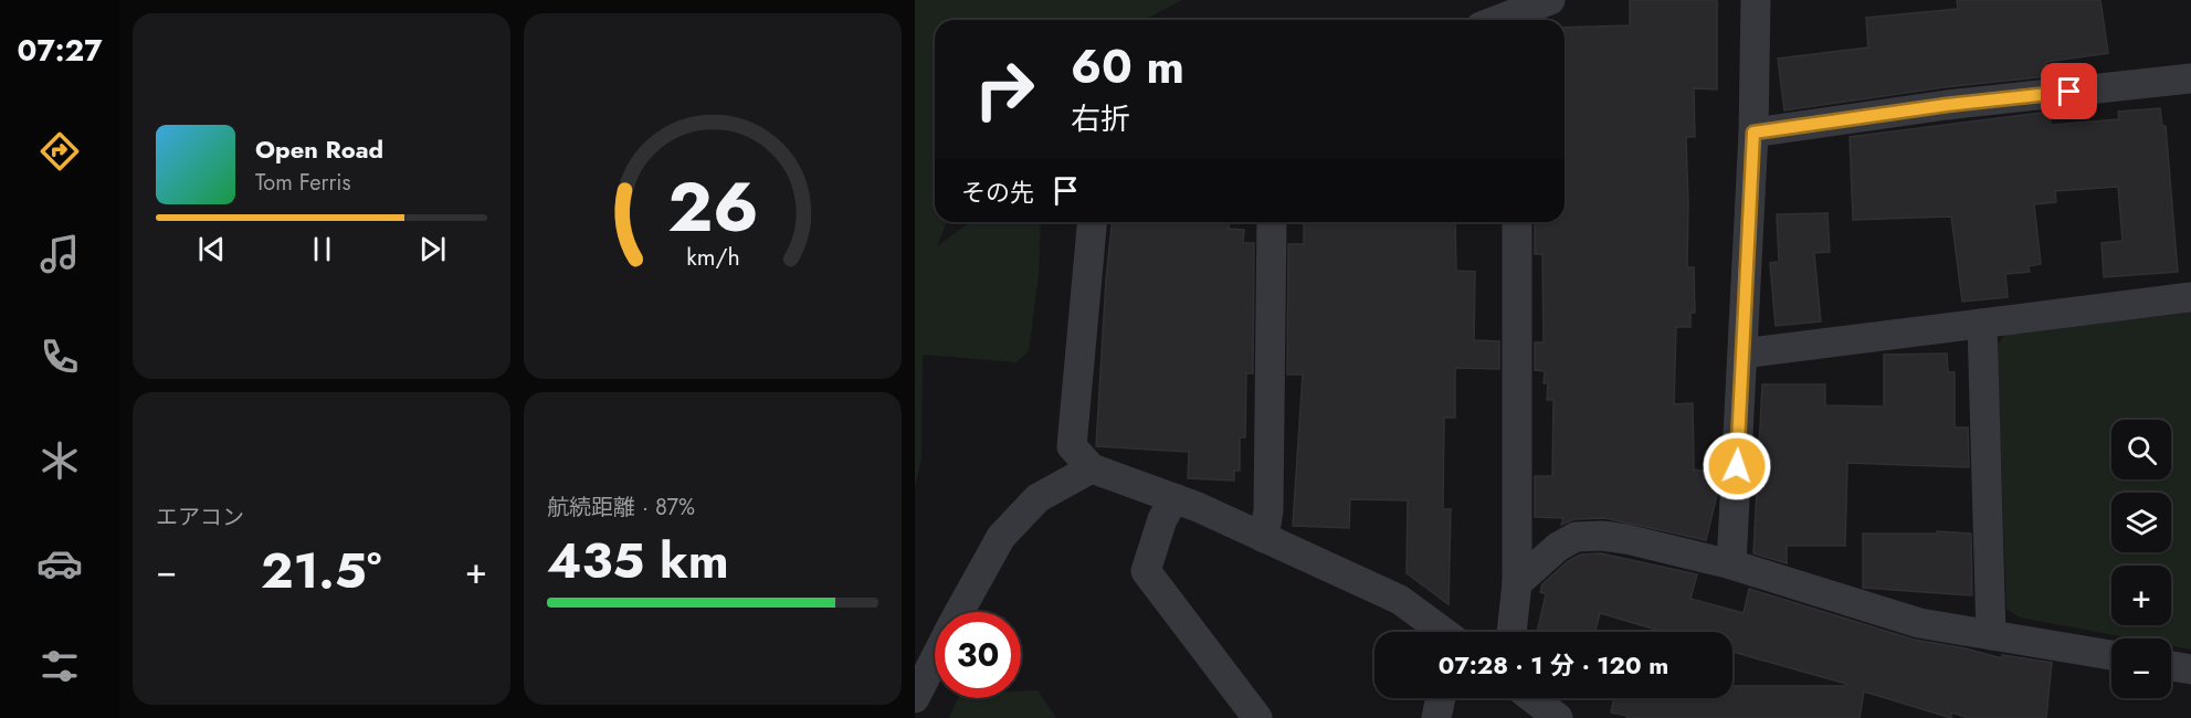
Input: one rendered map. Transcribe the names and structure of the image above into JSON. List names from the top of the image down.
{
  "page": {
    "tabs": "07:27",
    "turn": ["60 m", "右折"],
    "song": ["Open Road", "Tom Ferris"],
    "then": "その先",
    "tile": [
      "エアコン",
      ["航続距離 · 87%", "435 km"]
    ],
    "map_buttons": ["+", "−"],
    "heat": ["−", "21.5°", "+"],
    "limit": "30",
    "trip": "07:28 · 1 分 · 120 m",
    "gauge": ["26", "km/h"]
  }
}
